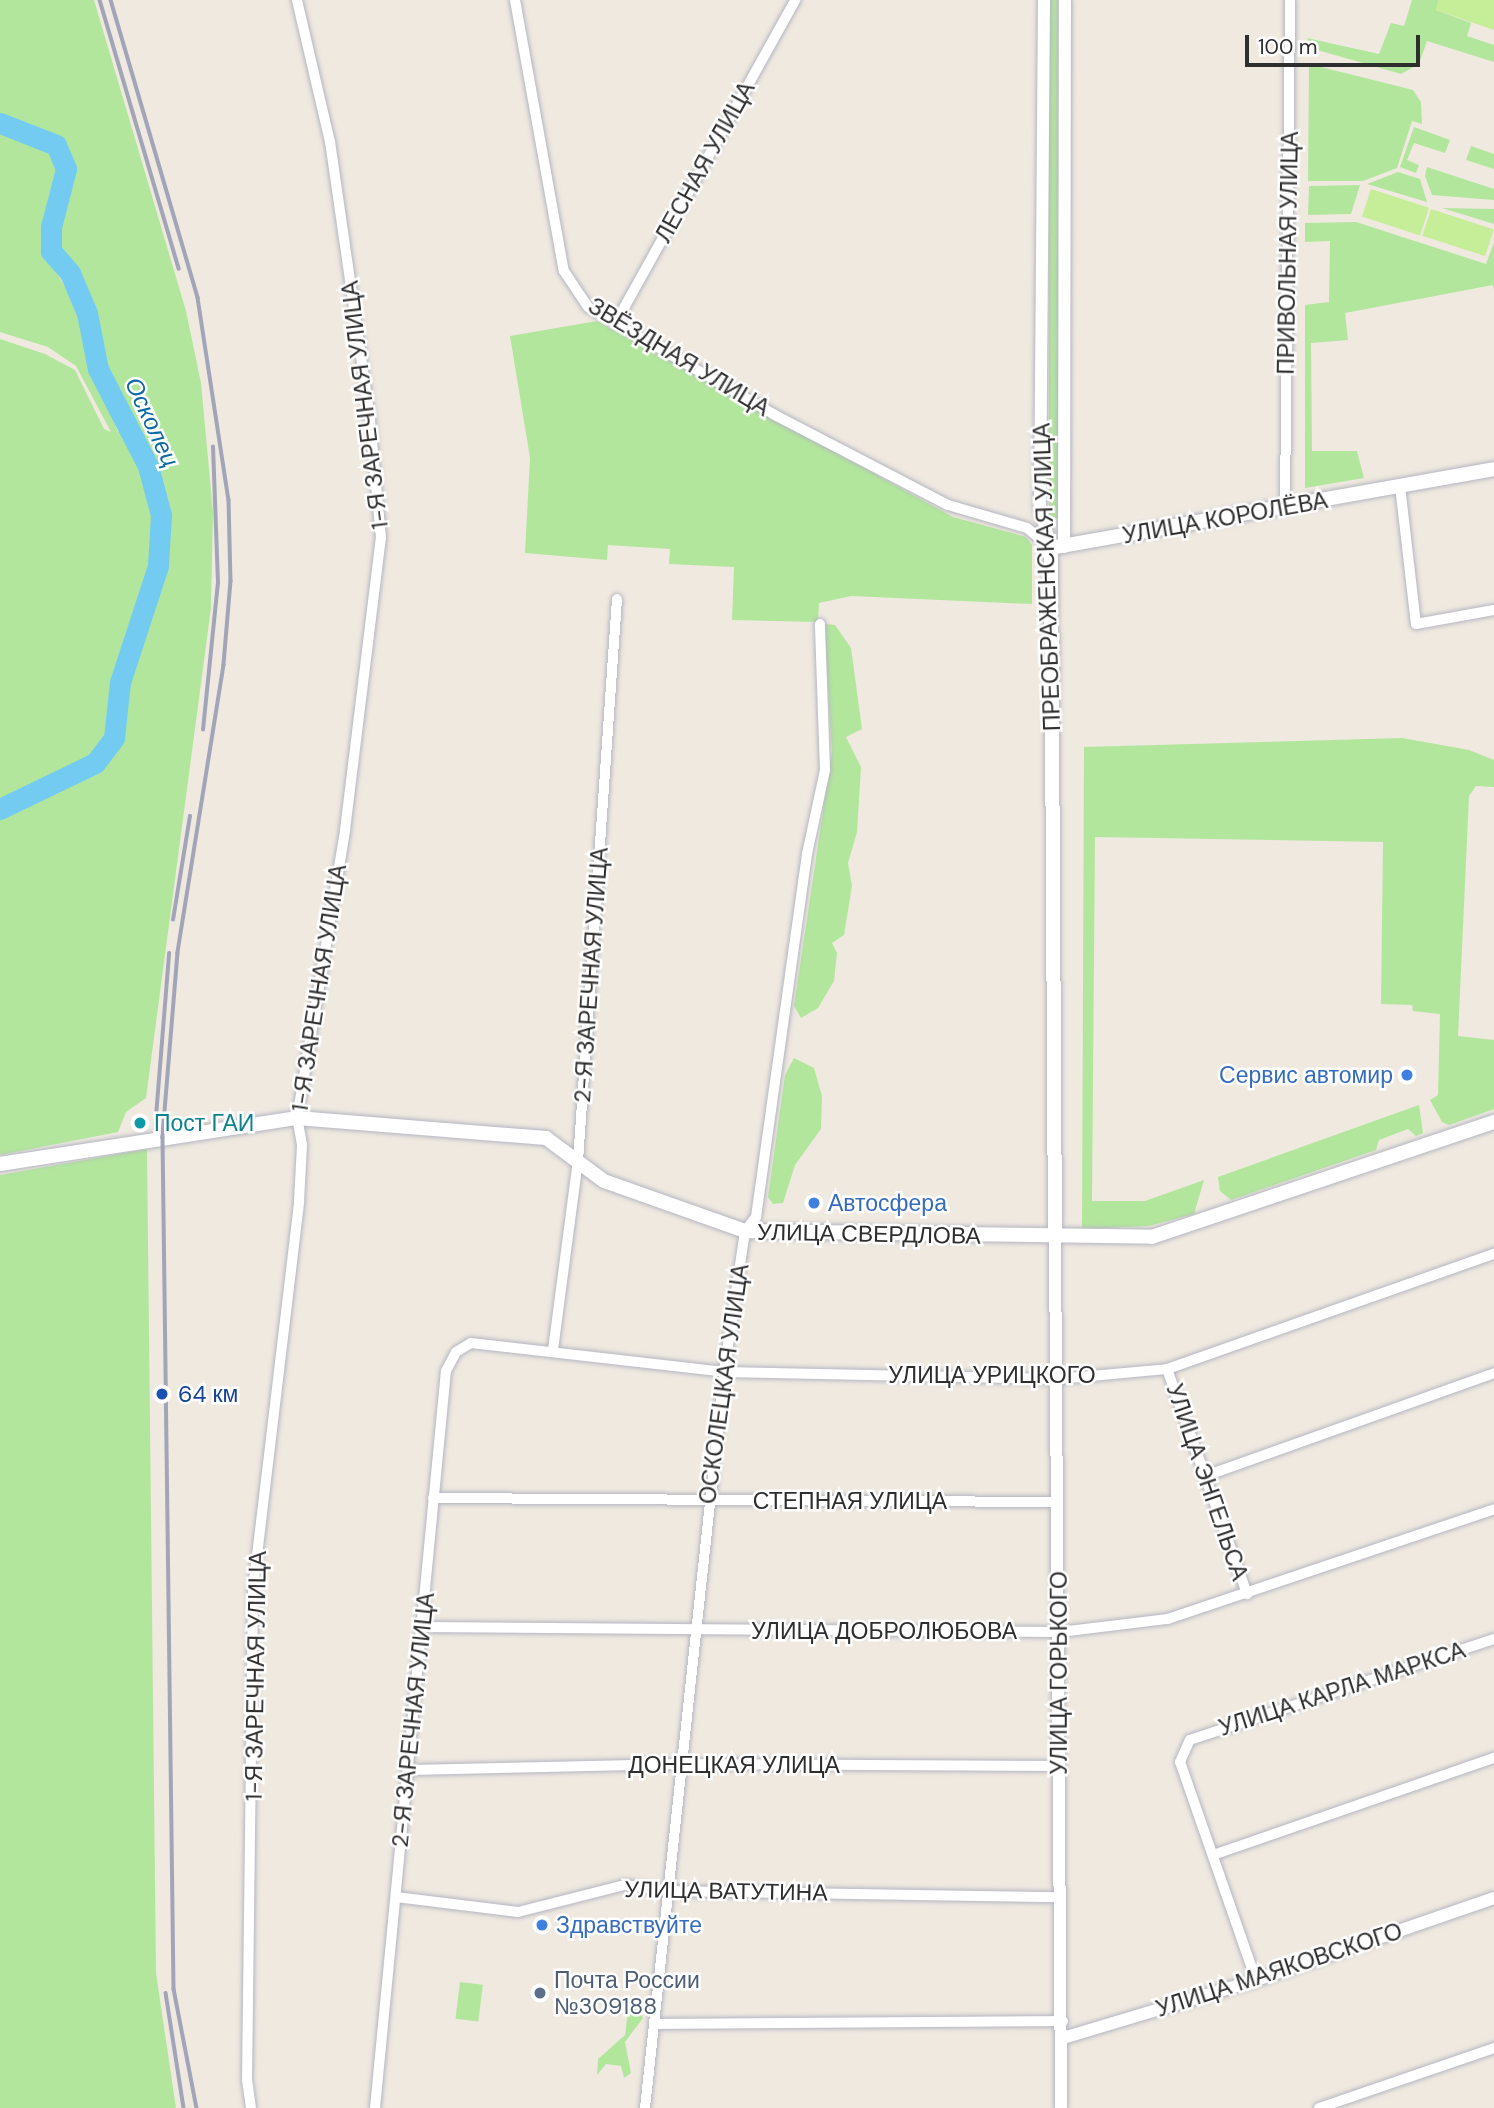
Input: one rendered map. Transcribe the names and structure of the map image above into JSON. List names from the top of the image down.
{
  "streets": {
    "main road": ["УЛИЦА КОРОЛЁВА", "ПРЕОБРАЖЕНСКАЯ УЛИЦА", "УЛИЦА СВЕРДЛОВА"],
    "street": [
      "ЛЕСНАЯ УЛИЦА",
      "ПРИВОЛЬНАЯ УЛИЦА",
      "ЗВЁЗДНАЯ УЛИЦА",
      "1-Я ЗАРЕЧНАЯ УЛИЦА",
      "2-Я ЗАРЕЧНАЯ УЛИЦА",
      "УЛИЦА УРИЦКОГО",
      "ОСКОЛЕЦКАЯ УЛИЦА",
      "УЛИЦА ЭНГЕЛЬСА",
      "СТЕПНАЯ УЛИЦА",
      "УЛИЦА ДОБРОЛЮБОВА",
      "УЛИЦА ГОРЬКОГО",
      "УЛИЦА КАРЛА МАРКСА",
      "ДОНЕЦКАЯ УЛИЦА",
      "УЛИЦА ВАТУТИНА",
      "УЛИЦА МАЯКОВСКОГО"
    ]
  },
  "crossings": [
    ["ЛЕСНАЯ УЛИЦА", "ЗВЁЗДНАЯ УЛИЦА"],
    ["ПРИВОЛЬНАЯ УЛИЦА", "УЛИЦА КОРОЛЁВА"],
    ["ЗВЁЗДНАЯ УЛИЦА", "УЛИЦА КОРОЛЁВА"],
    ["ЗВЁЗДНАЯ УЛИЦА", "ПРЕОБРАЖЕНСКАЯ УЛИЦА"],
    ["1-Я ЗАРЕЧНАЯ УЛИЦА", "УЛИЦА СВЕРДЛОВА"],
    ["УЛИЦА КОРОЛЁВА", "ПРЕОБРАЖЕНСКАЯ УЛИЦА"],
    ["ПРЕОБРАЖЕНСКАЯ УЛИЦА", "УЛИЦА СВЕРДЛОВА"],
    ["ПРЕОБРАЖЕНСКАЯ УЛИЦА", "УЛИЦА ГОРЬКОГО"],
    ["2-Я ЗАРЕЧНАЯ УЛИЦА", "УЛИЦА СВЕРДЛОВА"],
    ["2-Я ЗАРЕЧНАЯ УЛИЦА", "УЛИЦА УРИЦКОГО"],
    ["2-Я ЗАРЕЧНАЯ УЛИЦА", "СТЕПНАЯ УЛИЦА"],
    ["2-Я ЗАРЕЧНАЯ УЛИЦА", "УЛИЦА ДОБРОЛЮБОВА"],
    ["2-Я ЗАРЕЧНАЯ УЛИЦА", "ДОНЕЦКАЯ УЛИЦА"],
    ["2-Я ЗАРЕЧНАЯ УЛИЦА", "УЛИЦА ВАТУТИНА"],
    ["УЛИЦА СВЕРДЛОВА", "ОСКОЛЕЦКАЯ УЛИЦА"],
    ["УЛИЦА СВЕРДЛОВА", "УЛИЦА ГОРЬКОГО"],
    ["УЛИЦА УРИЦКОГО", "ОСКОЛЕЦКАЯ УЛИЦА"],
    ["УЛИЦА УРИЦКОГО", "УЛИЦА ЭНГЕЛЬСА"],
    ["УЛИЦА УРИЦКОГО", "УЛИЦА ГОРЬКОГО"],
    ["ОСКОЛЕЦКАЯ УЛИЦА", "СТЕПНАЯ УЛИЦА"],
    ["ОСКОЛЕЦКАЯ УЛИЦА", "УЛИЦА ДОБРОЛЮБОВА"],
    ["ОСКОЛЕЦКАЯ УЛИЦА", "ДОНЕЦКАЯ УЛИЦА"],
    ["ОСКОЛЕЦКАЯ УЛИЦА", "УЛИЦА ВАТУТИНА"],
    ["УЛИЦА ЭНГЕЛЬСА", "УЛИЦА ДОБРОЛЮБОВА"],
    ["СТЕПНАЯ УЛИЦА", "УЛИЦА ГОРЬКОГО"],
    ["УЛИЦА ДОБРОЛЮБОВА", "УЛИЦА ГОРЬКОГО"],
    ["УЛИЦА ГОРЬКОГО", "ДОНЕЦКАЯ УЛИЦА"],
    ["УЛИЦА ГОРЬКОГО", "УЛИЦА ВАТУТИНА"],
    ["УЛИЦА ГОРЬКОГО", "УЛИЦА МАЯКОВСКОГО"]
  ],
  "water": ["Осколец"],
  "places": [
    "Сервис автомир",
    "Пост ГАИ",
    "Автосфера",
    "64 км",
    "Здравствуйте",
    "Почта России №309188"
  ],
  "scale_bar": "100 m"
}
